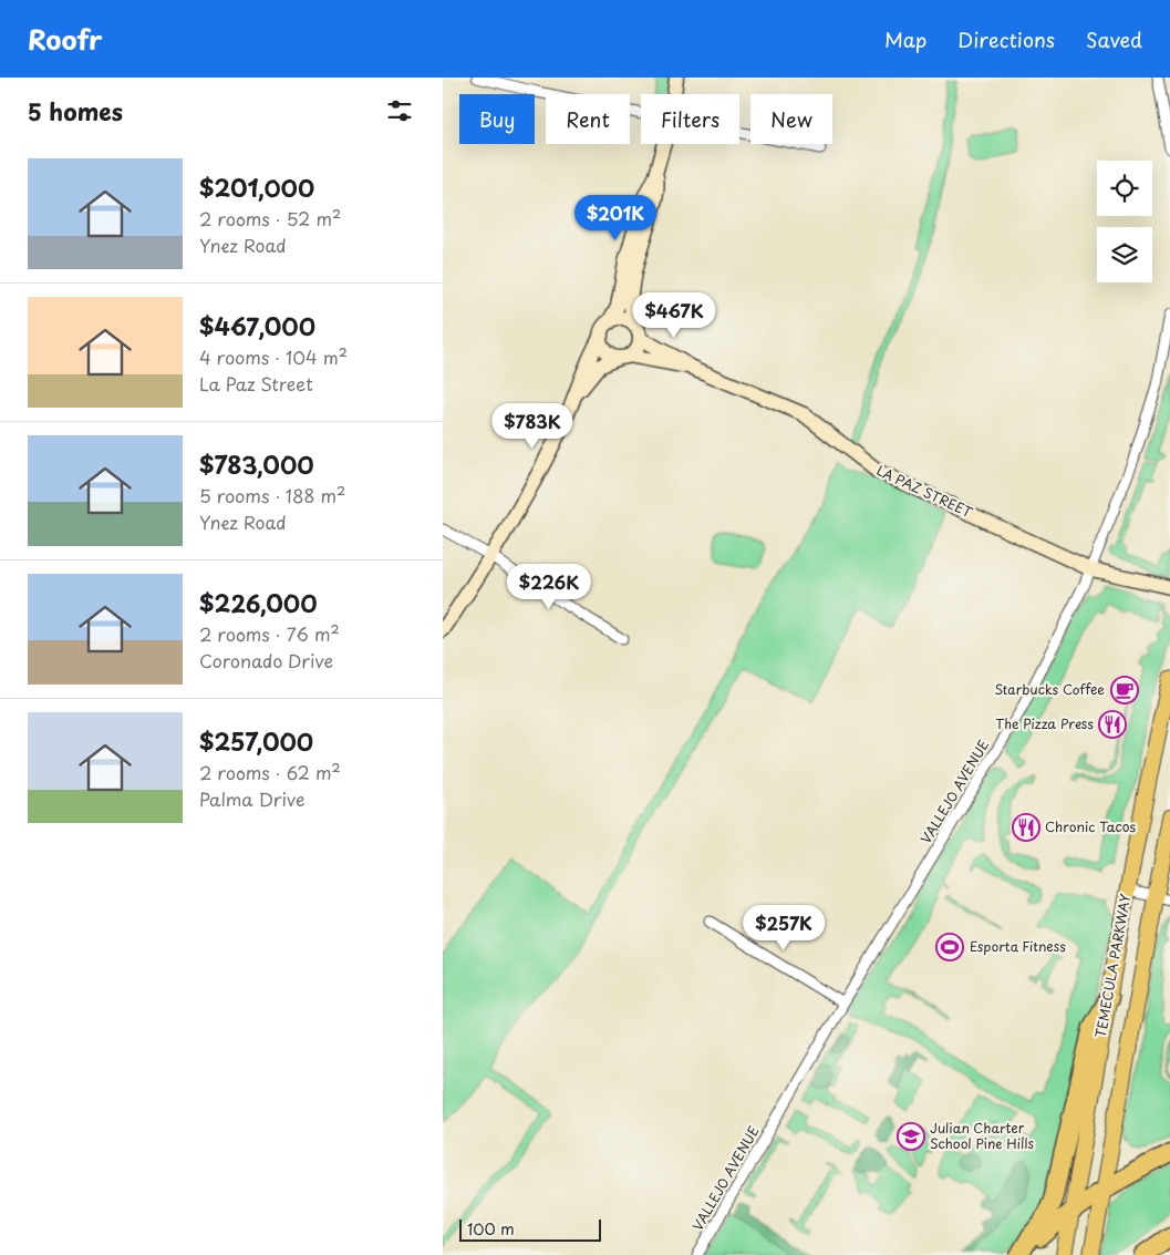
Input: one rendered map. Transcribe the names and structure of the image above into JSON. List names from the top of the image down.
{
  "streets": {
    "main road": ["LA PAZ STREET", "TEMECULA PARKWAY"],
    "street": ["VALLEJO AVENUE"]
  },
  "crossings": [
    ["LA PAZ STREET", "VALLEJO AVENUE"]
  ],
  "places": {
    "cafe": ["Starbucks Coffee"],
    "restaurant": ["The Pizza Press", "Chronic Tacos"],
    "sports": ["Esporta Fitness"],
    "school or university": ["Julian Charter School Pine Hills"]
  },
  "scale_bar": "100 m",
  "page": {
    "header": "Roofr",
    "nav": ["Map", "Directions", "Saved"],
    "heading": "5 homes",
    "chip": [
      "Buy",
      "Rent",
      "Filters",
      "New"
    ],
    "list": [
      {
        "name": "$201,000",
        "note": "2 rooms · 52 m² · Ynez Road"
      },
      {
        "name": "$467,000",
        "note": "4 rooms · 104 m² · La Paz Street"
      },
      {
        "name": "$783,000",
        "note": "5 rooms · 188 m² · Ynez Road"
      },
      {
        "name": "$226,000",
        "note": "2 rooms · 76 m² · Coronado Drive"
      },
      {
        "name": "$257,000",
        "note": "2 rooms · 62 m² · Palma Drive"
      }
    ],
    "price": [
      "$201K",
      "$467K",
      "$783K",
      "$226K",
      "$257K"
    ],
    "scale": "100 m"
  }
}
